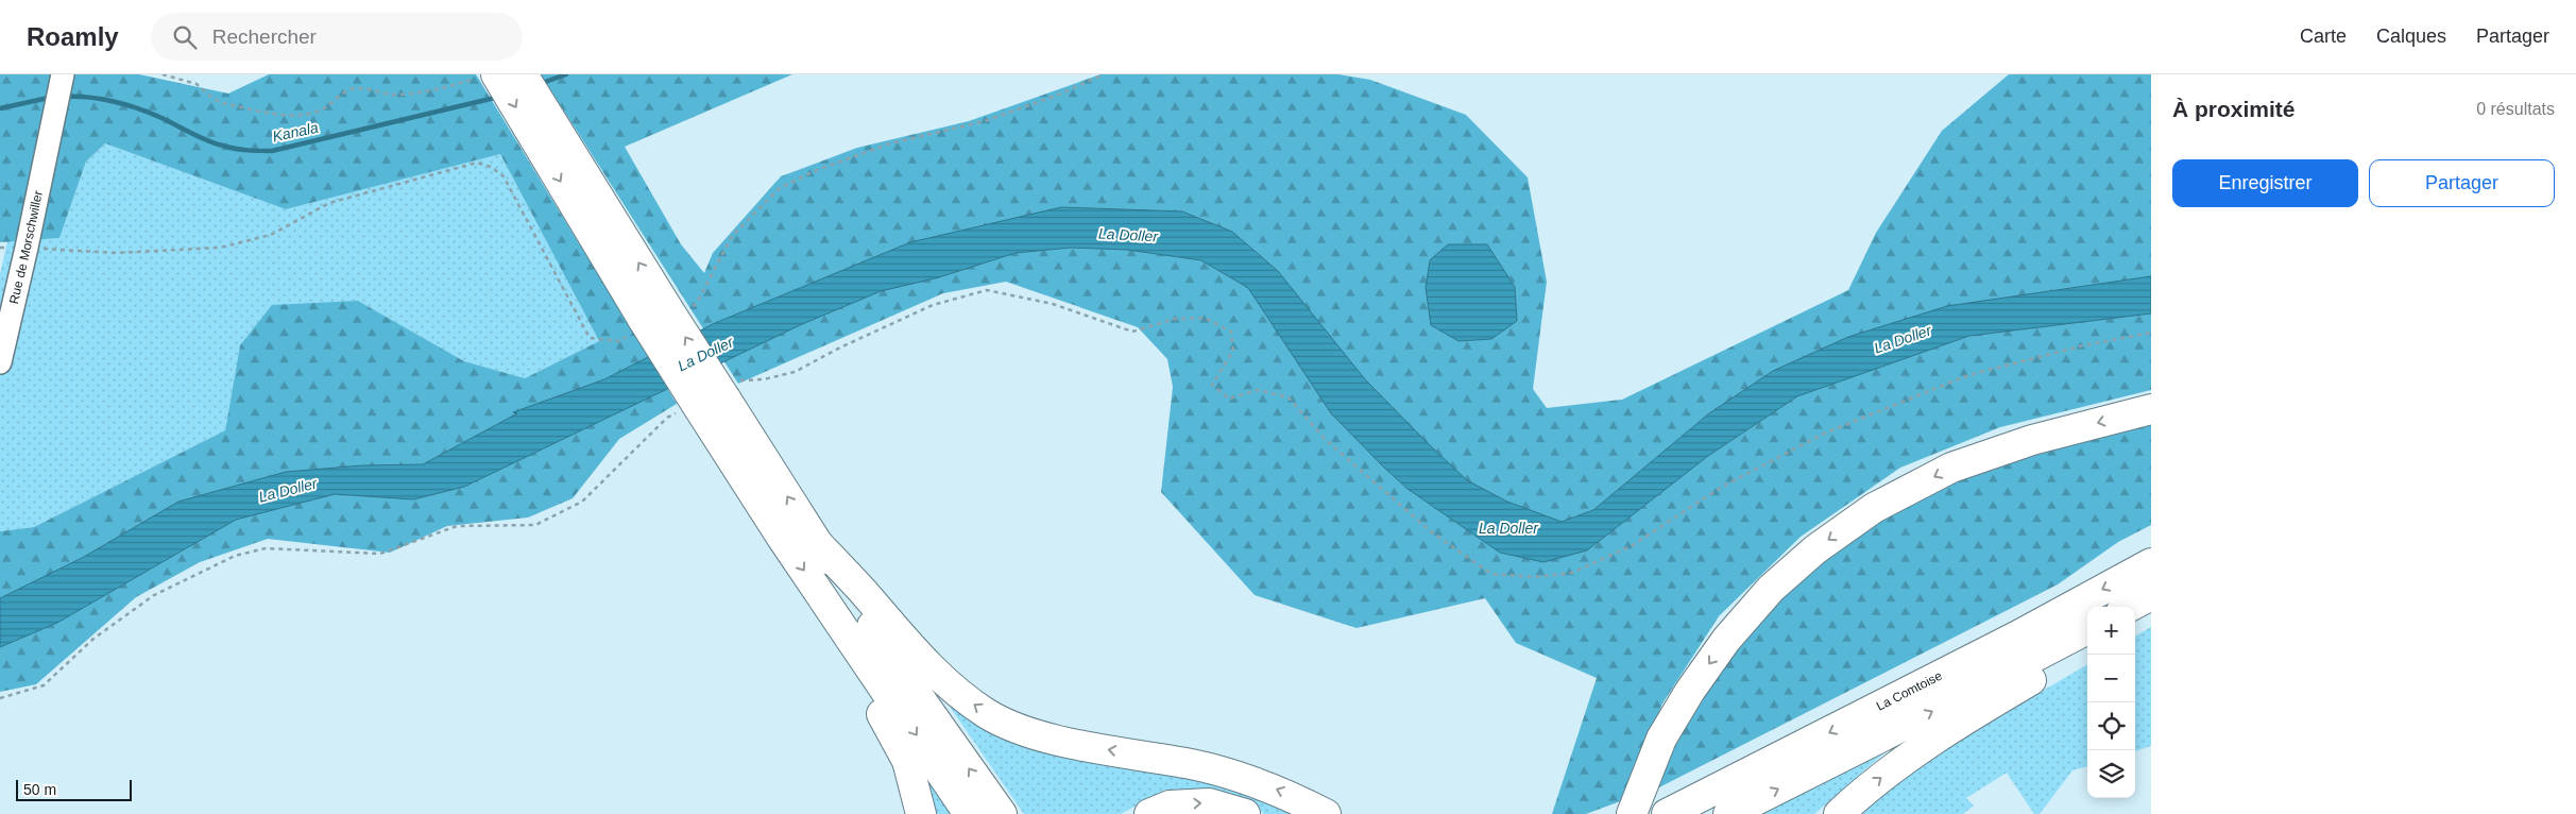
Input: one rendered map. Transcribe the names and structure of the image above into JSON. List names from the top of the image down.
{
  "streets": {
    "highway": ["La Comtoise"],
    "street": ["Rue de Morschwiller"]
  },
  "water": ["Kanala", "La Doller"],
  "scale_bar": "50 m",
  "page": {
    "header": "Roamly",
    "search": "Rechercher",
    "nav": ["Carte", "Calques", "Partager"],
    "heading": ["À proximité", "0 résultats"],
    "buttons": ["Enregistrer", "Partager"],
    "map_buttons": ["+", "−"],
    "scale": "50 m"
  }
}
